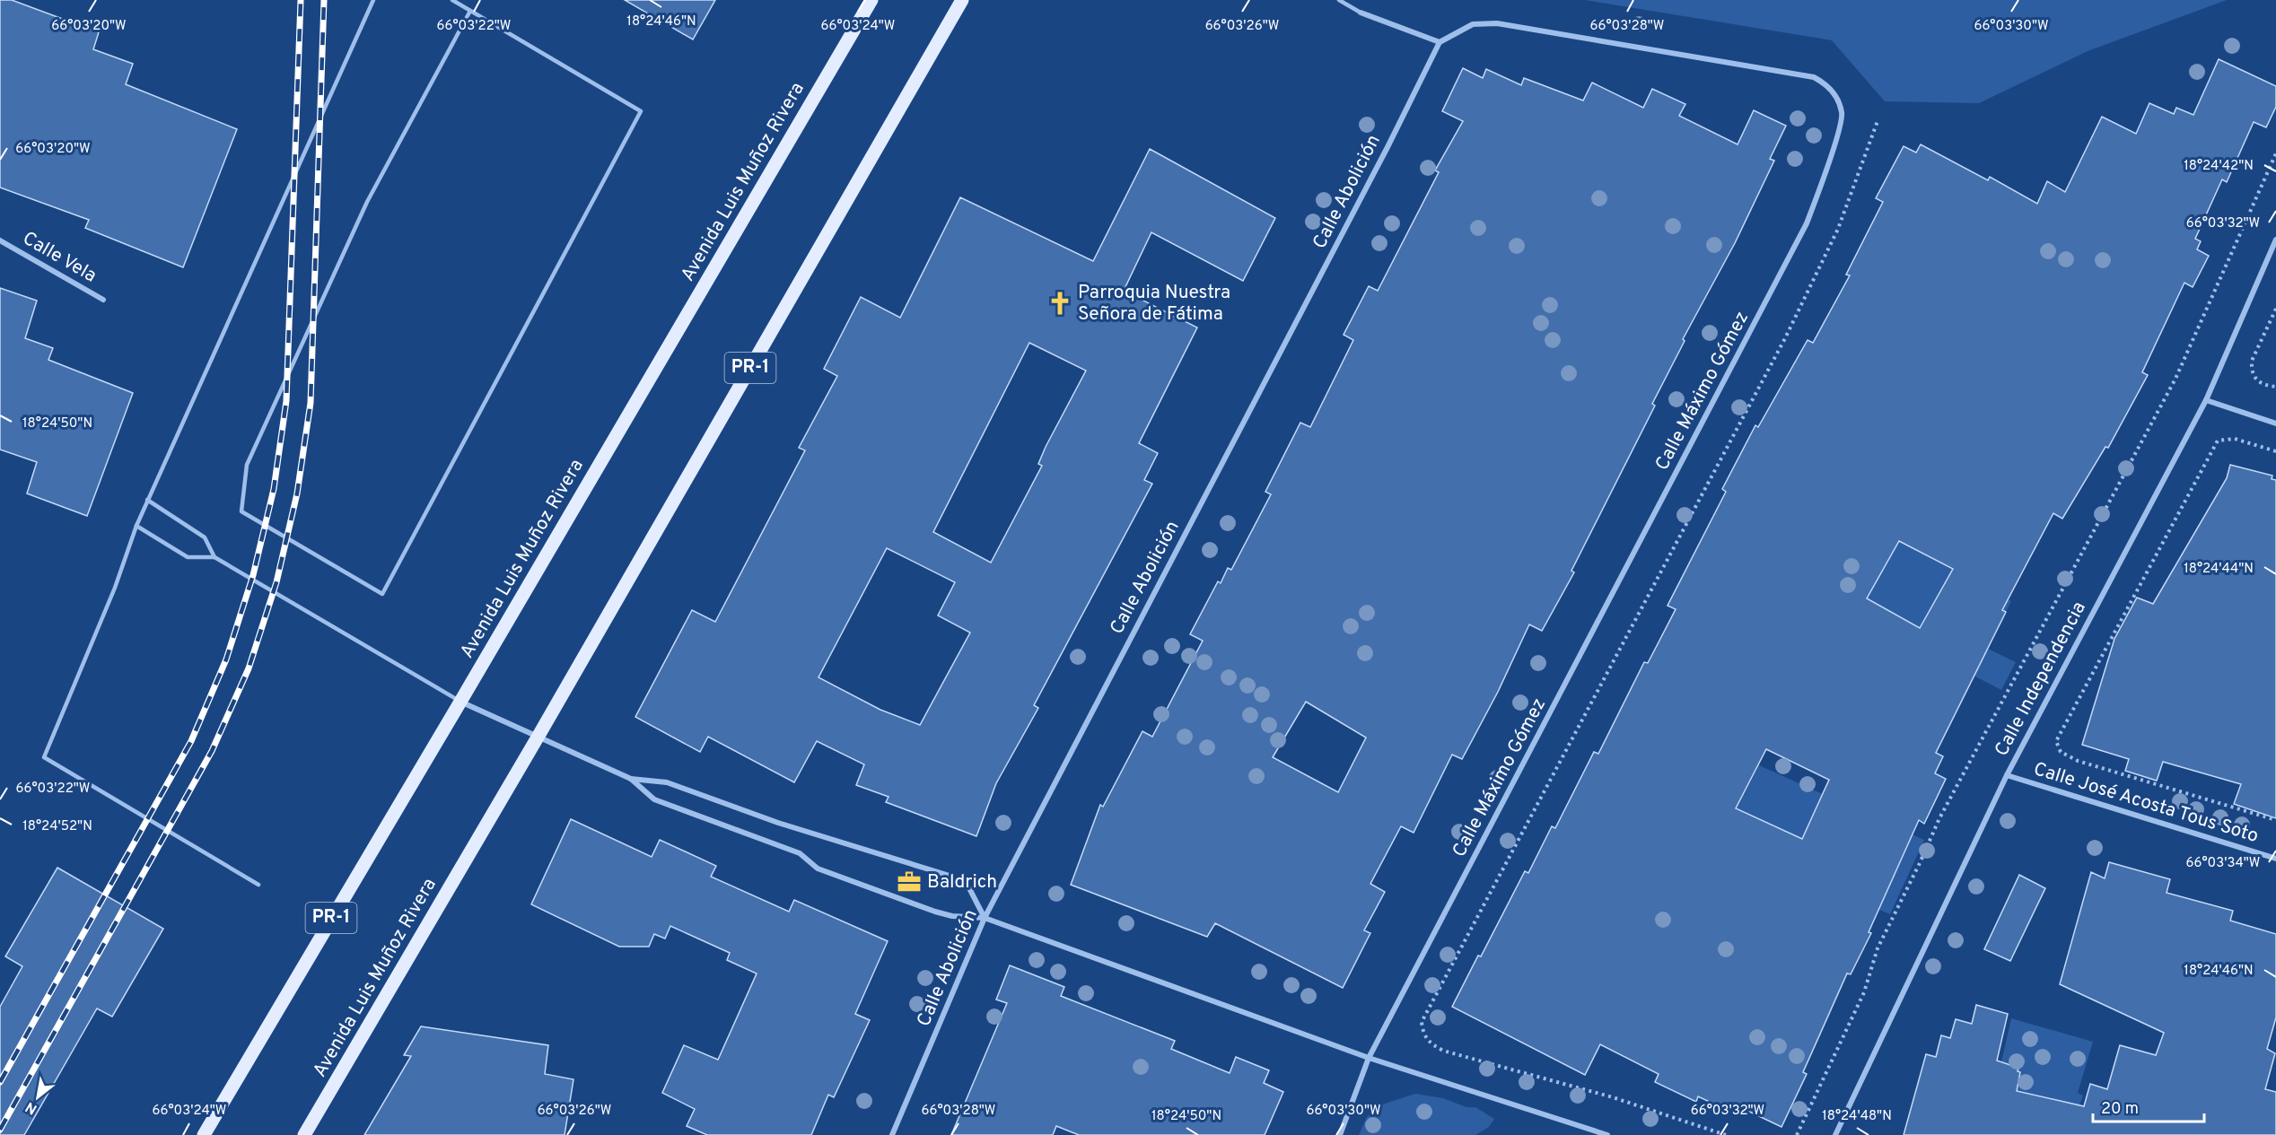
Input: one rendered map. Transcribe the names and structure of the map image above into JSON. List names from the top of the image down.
{
  "streets": {
    "main road": ["Avenida Luis Muñoz Rivera", "PR-1"],
    "street": [
      "Calle Abolición",
      "Calle Vela",
      "Calle Máximo Gómez",
      "Calle Independencia",
      "Calle José Acosta Tous Soto"
    ]
  },
  "crossings": [
    ["Calle Abolición", "Calle Máximo Gómez"],
    ["Calle Independencia", "Calle José Acosta Tous Soto"]
  ],
  "places": {
    "church": ["Parroquia Nuestra Señora de Fátima"],
    "office": ["Baldrich"]
  },
  "scale_bar": "20 m",
  "north": "bottom left",
  "coordinates": [
    "18°24'46\"N",
    "66°03'20\"W",
    "66°03'22\"W",
    "66°03'24\"W",
    "66°03'26\"W",
    "66°03'28\"W",
    "66°03'30\"W",
    "18°24'42\"N",
    "66°03'32\"W",
    "18°24'50\"N",
    "18°24'44\"N",
    "18°24'52\"N",
    "66°03'34\"W",
    "18°24'48\"N"
  ]
}
